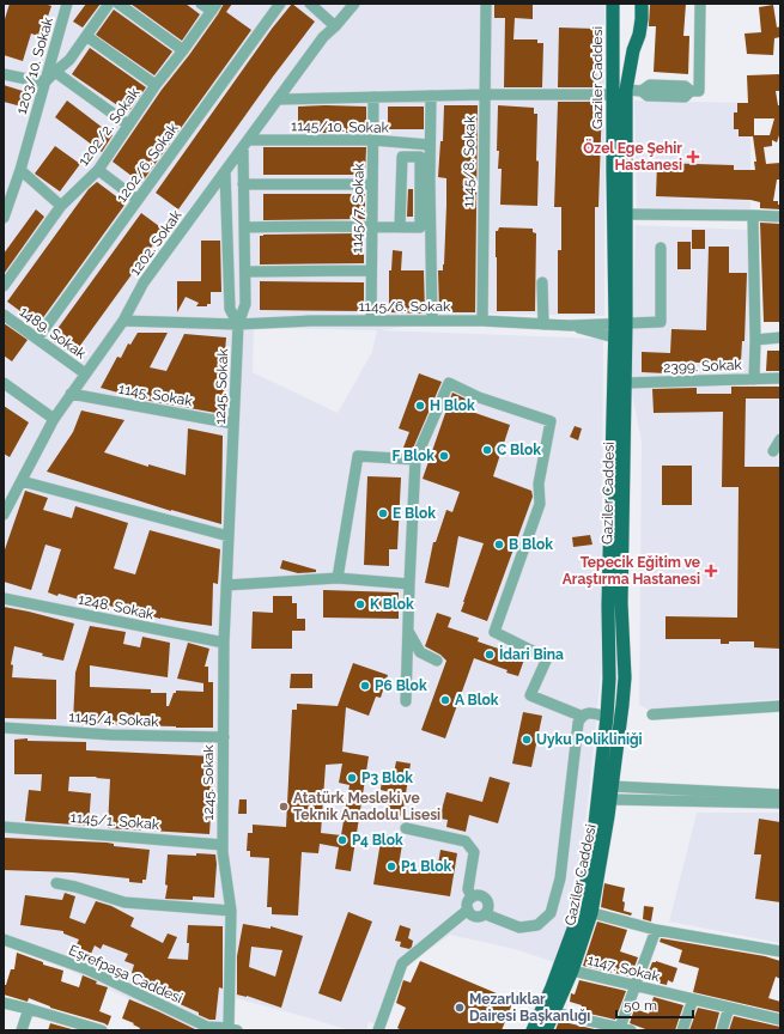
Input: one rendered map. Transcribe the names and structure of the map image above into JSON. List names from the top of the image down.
{
  "streets": {
    "main road": ["Gaziler Caddesi"],
    "street": [
      "1203/10. Sokak",
      "1202/2. Sokak",
      "1145/10. Sokak",
      "1145/8. Sokak",
      "1202/6. Sokak",
      "1145/7. Sokak",
      "1202. Sokak",
      "1145/6. Sokak",
      "1489. Sokak",
      "2399. Sokak",
      "1245. Sokak",
      "1145. Sokak",
      "1248. Sokak",
      "1145/4. Sokak",
      "1145/1. Sokak",
      "1147. Sokak",
      "Eşrefpaşa Caddesi"
    ]
  },
  "crossings": [
    ["Gaziler Caddesi", "1145/6. Sokak"],
    ["Gaziler Caddesi", "2399. Sokak"],
    ["Gaziler Caddesi", "1147. Sokak"],
    ["1145/10. Sokak", "1145/7. Sokak"],
    ["1145/10. Sokak", "1202. Sokak"],
    ["1145/8. Sokak", "1145/6. Sokak"],
    ["1202/6. Sokak", "1489. Sokak"],
    ["1145/7. Sokak", "1145/6. Sokak"],
    ["1202. Sokak", "1145/6. Sokak"],
    ["1202. Sokak", "1489. Sokak"],
    ["1202. Sokak", "1145. Sokak"],
    ["1145/6. Sokak", "1245. Sokak"],
    ["1245. Sokak", "1145. Sokak"],
    ["1245. Sokak", "1248. Sokak"],
    ["1245. Sokak", "1145/4. Sokak"],
    ["1245. Sokak", "1145/1. Sokak"],
    ["1245. Sokak", "Eşrefpaşa Caddesi"]
  ],
  "places": {
    "health": ["Özel Ege Şehir Hastanesi", "Tepecik Eğitim ve Araştırma Hastanesi"],
    "other": [
      "H Blok",
      "C Blok",
      "F Blok",
      "E Blok",
      "B Blok",
      "K Blok",
      "İdari Bina",
      "P6 Blok",
      "A Blok",
      "Uyku Polikliniği",
      "P3 Blok",
      "Atatürk Mesleki ve Teknik Anadolu Lisesi",
      "P4 Blok",
      "P1 Blok",
      "Mezarlıklar Dairesi Başkanlığı"
    ]
  },
  "scale_bar": "50 m"
}
